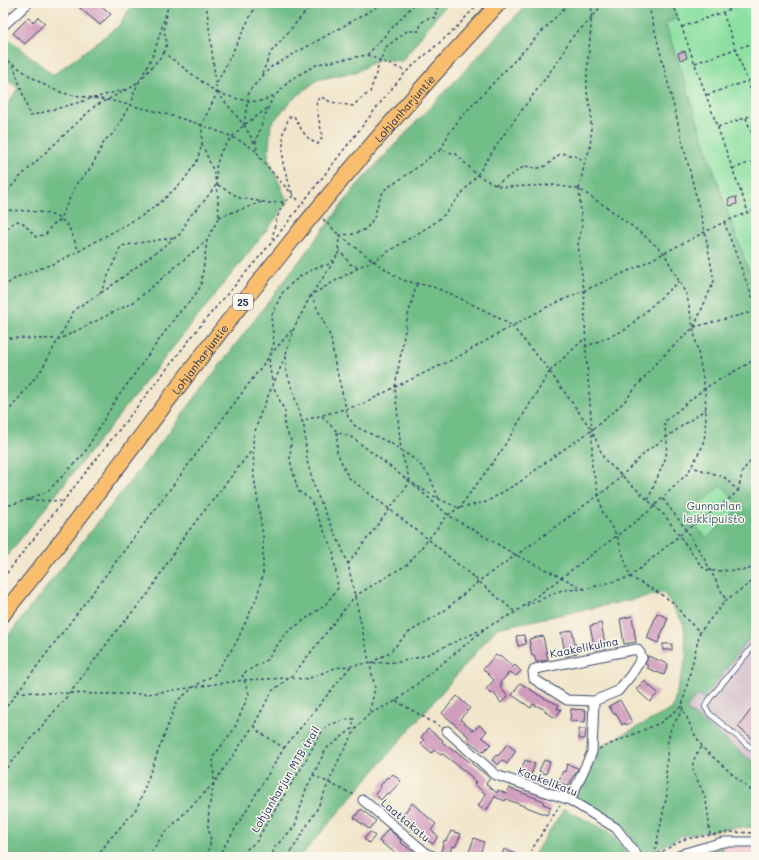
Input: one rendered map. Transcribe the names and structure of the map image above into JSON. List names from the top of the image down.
{
  "streets": {
    "highway": ["Lohjanharjuntie", "25"],
    "street": ["Kaakelikulma", "Kaakelikatu", "Laattakatu"],
    "path": ["Lohjanharjun MTB trail"]
  },
  "parks": ["Gunnarlan leikkipuisto"]
}
